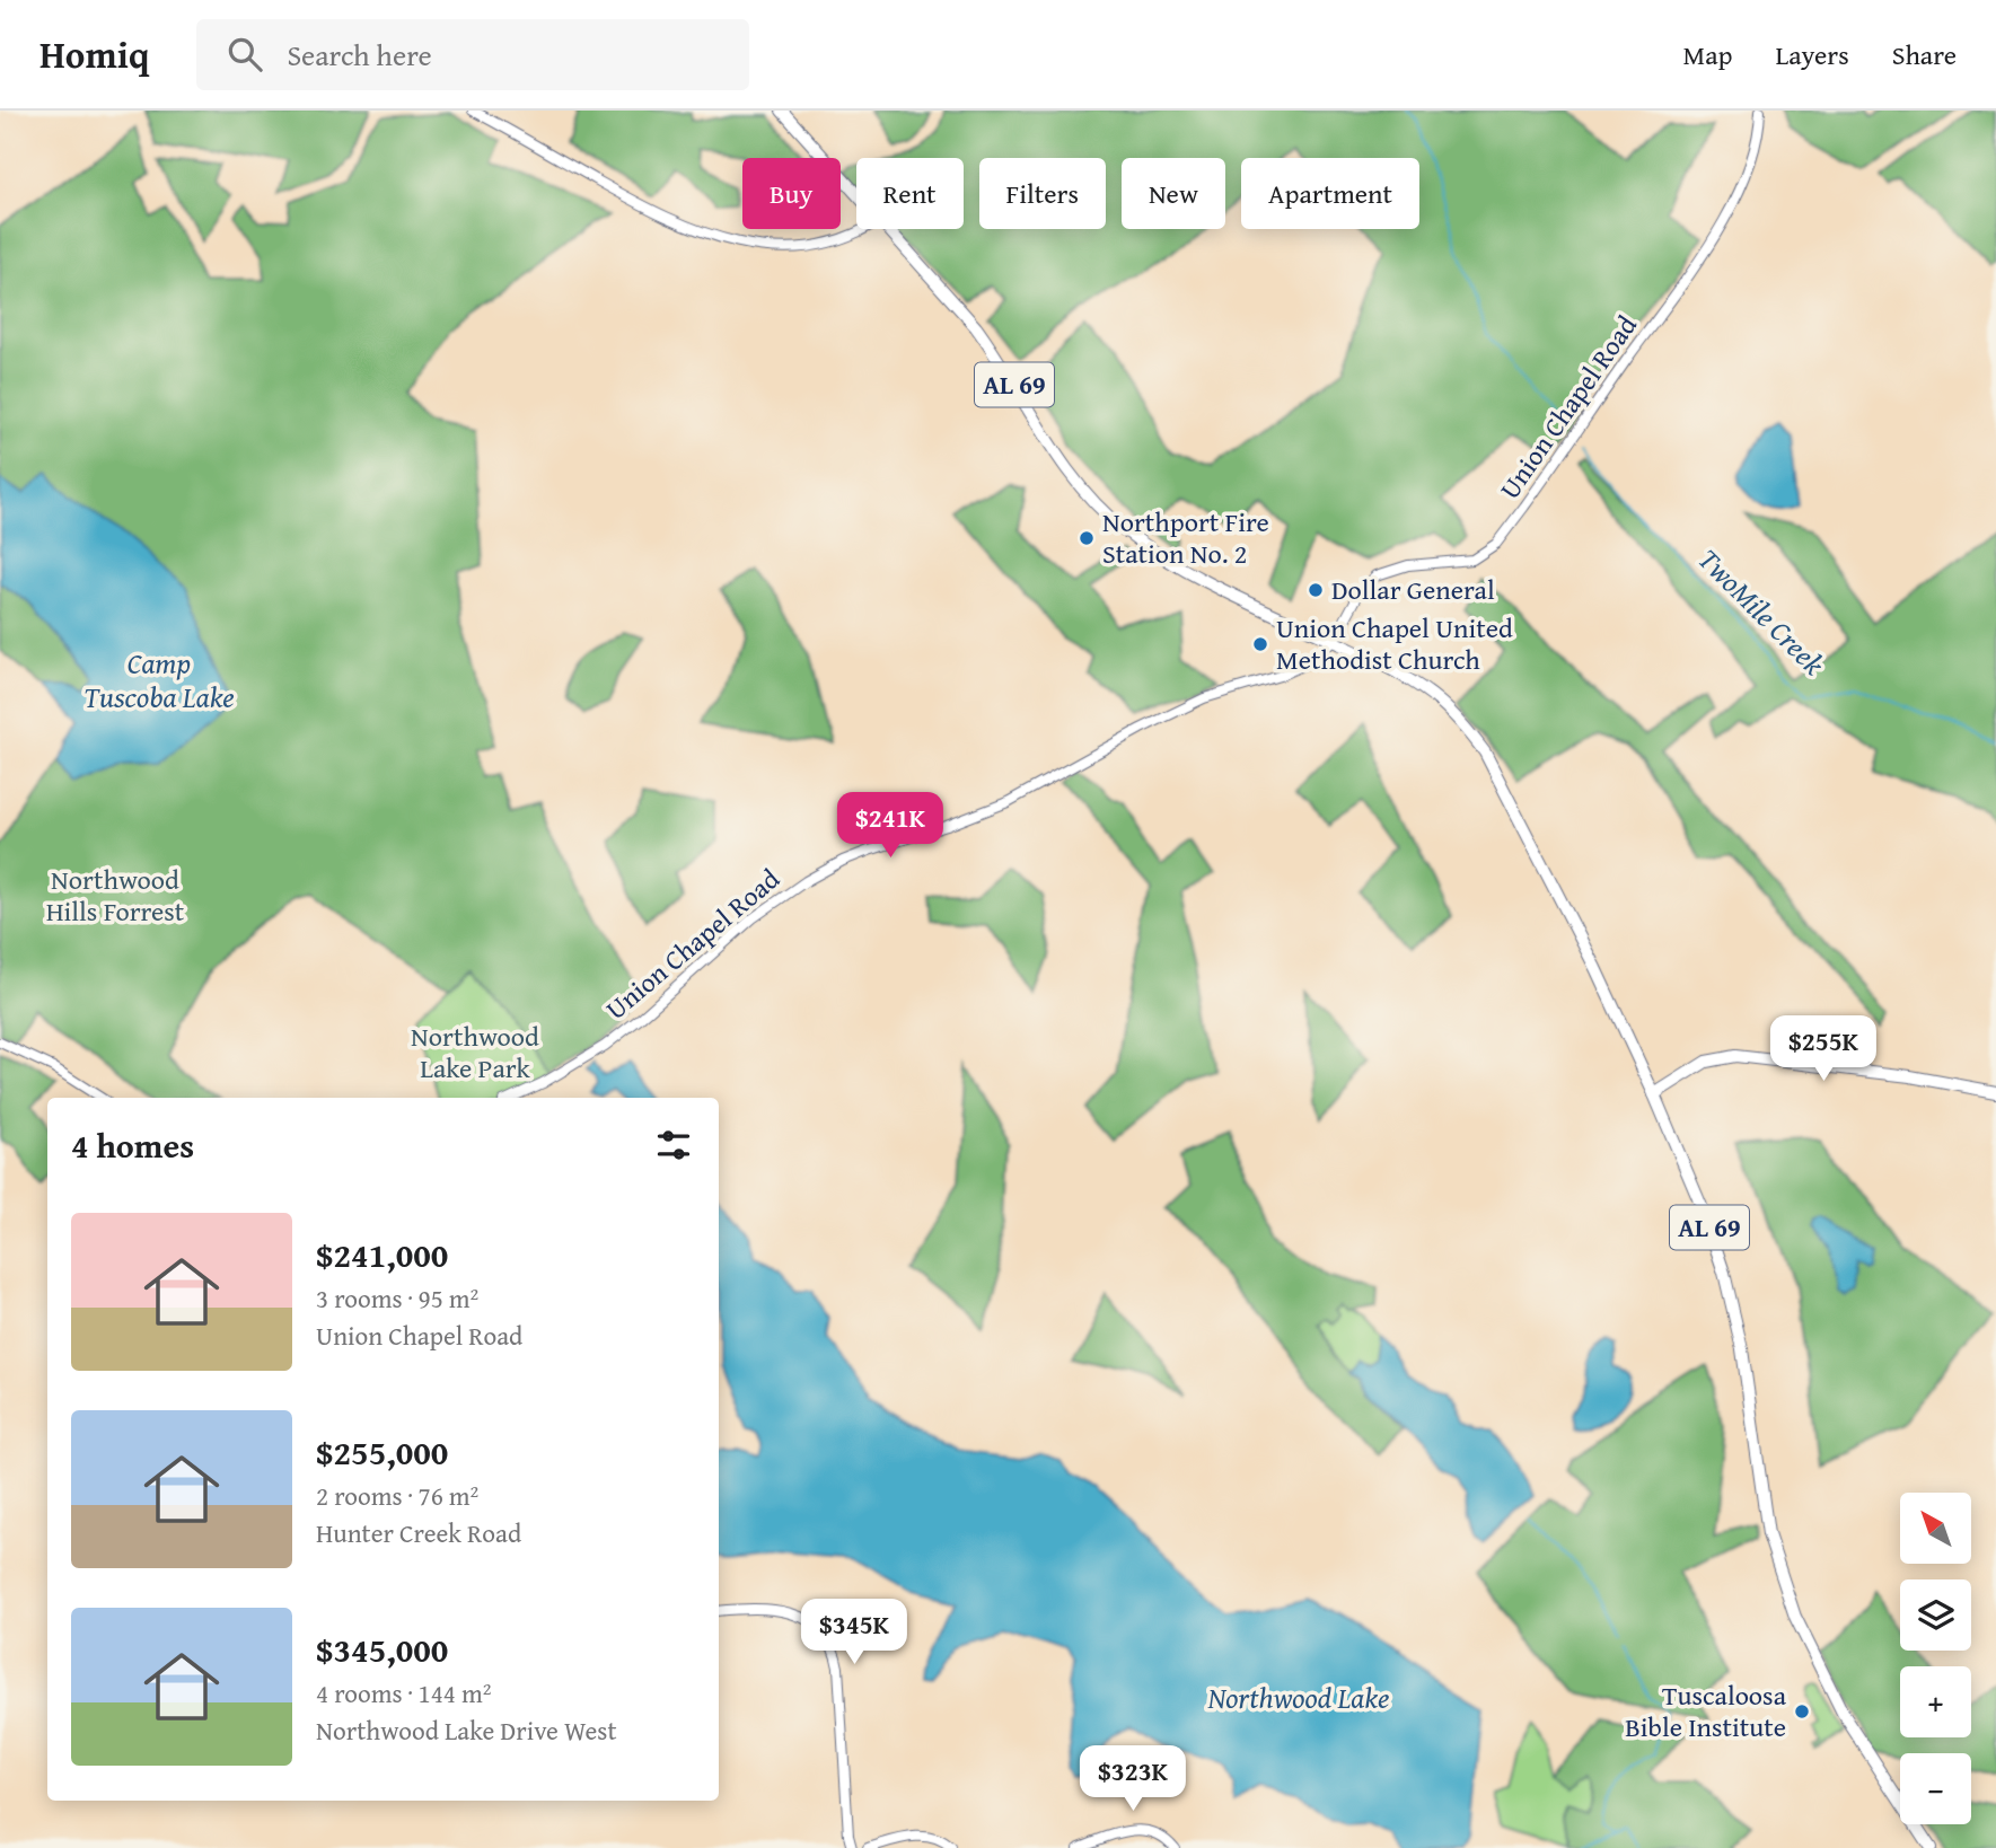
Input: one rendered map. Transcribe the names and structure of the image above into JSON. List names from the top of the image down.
{
  "streets": {
    "main road": ["AL 69"],
    "street": ["Union Chapel Road"]
  },
  "crossings": [
    ["AL 69", "Union Chapel Road"]
  ],
  "water": ["TwoMile Creek", "Camp Tuscoba Lake", "Northwood Lake"],
  "parks": ["Northwood Hills Forrest", "Northwood Lake Park"],
  "places": [
    "Northport Fire Station No. 2",
    "Dollar General",
    "Union Chapel United Methodist Church",
    "Tuscaloosa Bible Institute"
  ],
  "north": "top left",
  "page": {
    "header": "Homiq",
    "search": "Search here",
    "nav": ["Map", "Layers", "Share"],
    "chip": [
      "Buy",
      "Rent",
      "Filters",
      "New",
      "Apartment"
    ],
    "price": [
      "$241K",
      "$255K",
      "$345K",
      "$323K"
    ],
    "heading": "4 homes",
    "list": [
      {
        "name": "$241,000",
        "note": "3 rooms · 95 m² · Union Chapel Road"
      },
      {
        "name": "$255,000",
        "note": "2 rooms · 76 m² · Hunter Creek Road"
      },
      {
        "name": "$345,000",
        "note": "4 rooms · 144 m² · Northwood Lake Drive West"
      }
    ],
    "map_buttons": ["+", "−"]
  }
}
